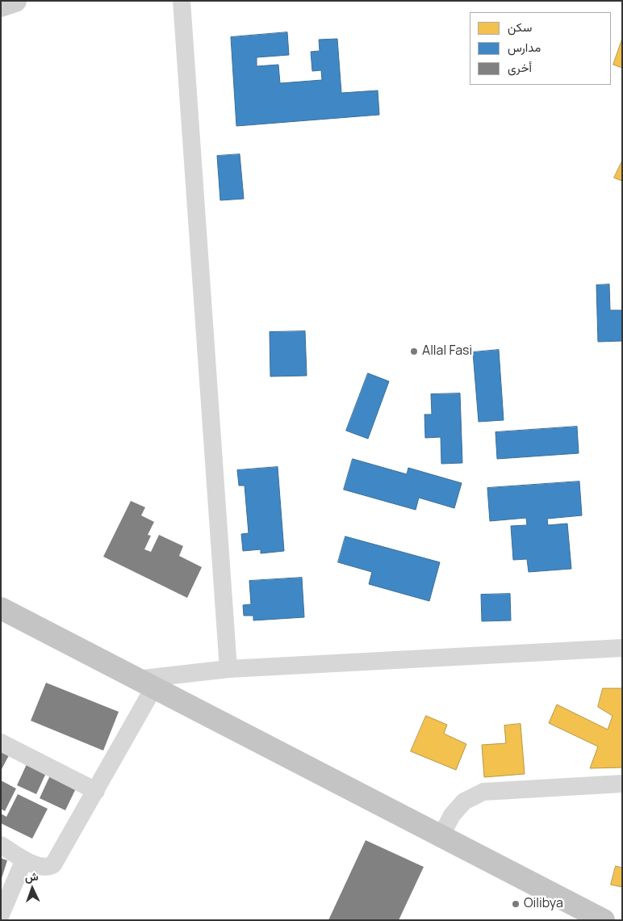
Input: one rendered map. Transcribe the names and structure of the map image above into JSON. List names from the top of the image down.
{
  "places": ["Allal Fasi", "Oilibya"],
  "legend": ["سكن", "مدارس", "أخرى"],
  "north": "top"
}
